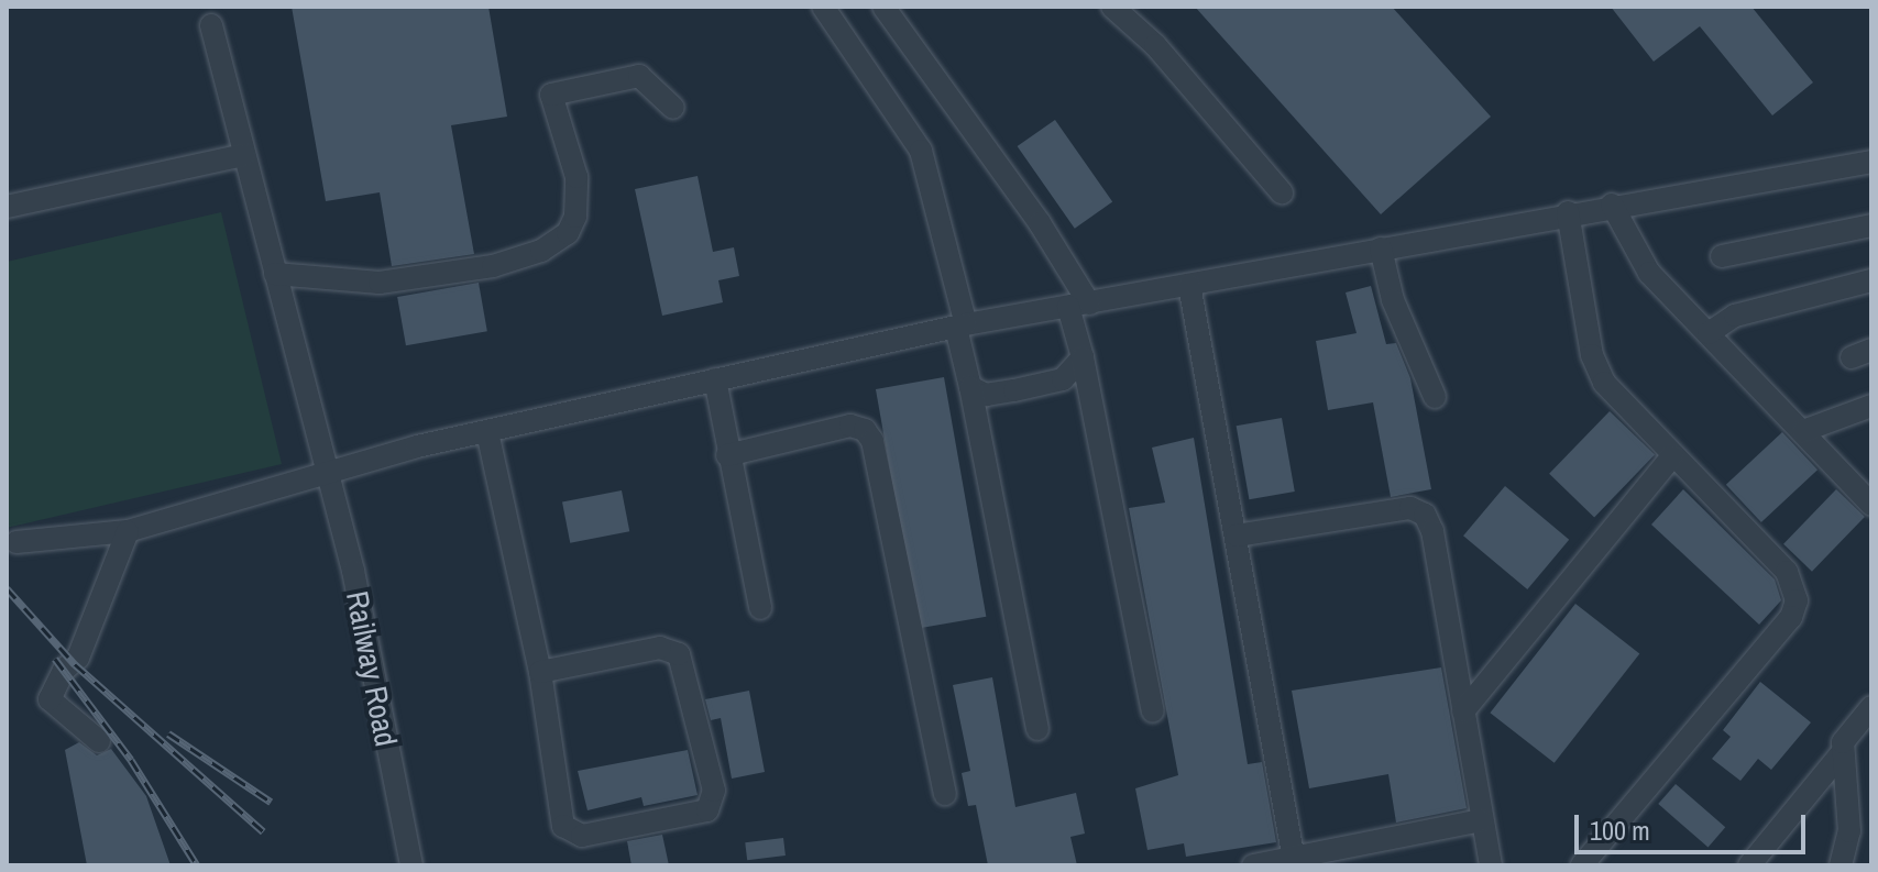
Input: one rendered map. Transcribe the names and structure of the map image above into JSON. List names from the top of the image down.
{
  "streets": {
    "street": ["Railway Road"]
  },
  "scale_bar": "100 m"
}
